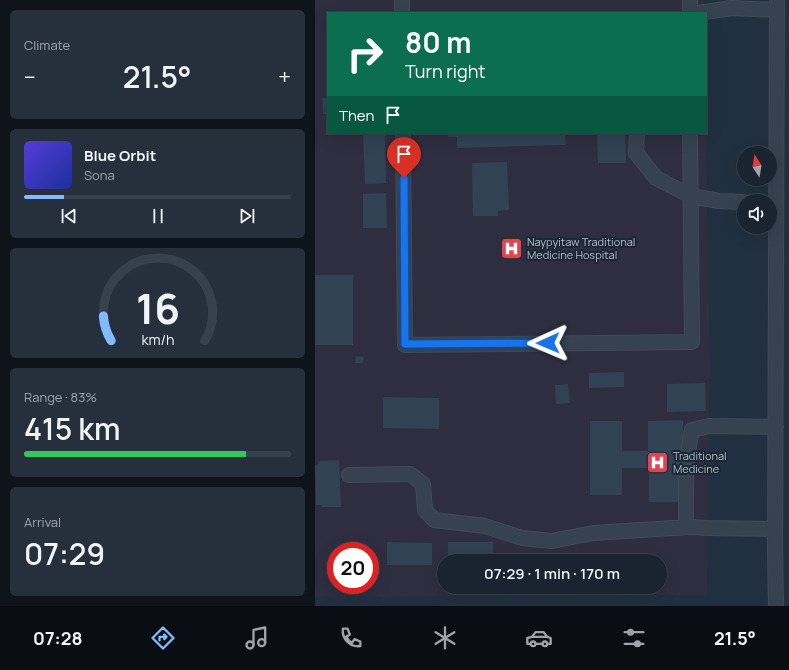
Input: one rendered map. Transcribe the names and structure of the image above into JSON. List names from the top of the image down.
{
  "places": {
    "hospital": ["Naypyitaw Traditional Medicine Hospital", "Traditional Medicine"]
  },
  "north": "top",
  "page": {
    "tile": [
      "Climate",
      ["Range · 83%", "415 km"],
      ["Arrival", "07:29"]
    ],
    "turn": ["80 m", "Turn right"],
    "heat": ["−", "21.5°", "+"],
    "then": "Then",
    "song": ["Blue Orbit", "Sona"],
    "limit": "20",
    "trip": "07:29 · 1 min · 170 m",
    "tabs": ["07:28", "21.5°"],
    "gauge": ["16", "km/h"]
  }
}
